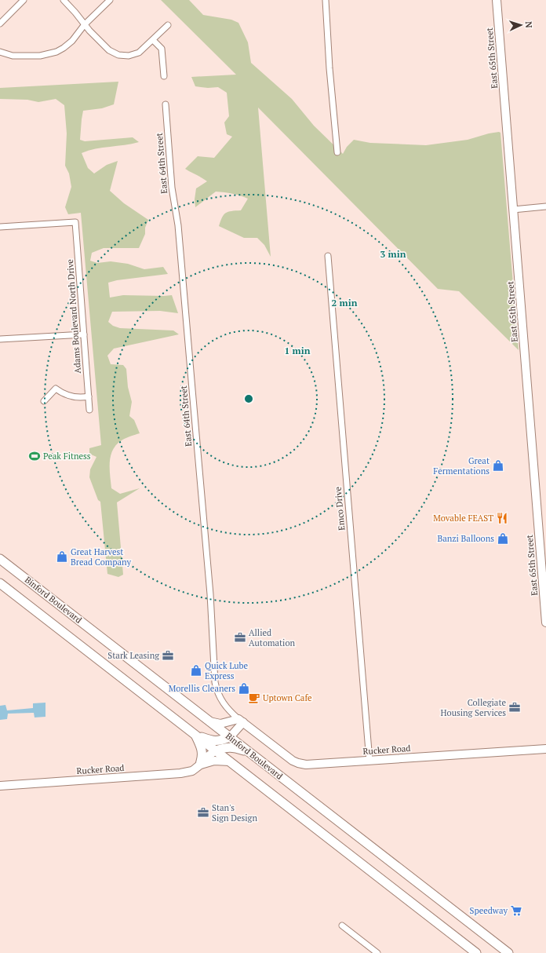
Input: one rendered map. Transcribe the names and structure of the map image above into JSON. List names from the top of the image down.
{
  "streets": {
    "main road": ["Binford Boulevard"],
    "street": [
      "East 65th Street",
      "East 64th Street",
      "Adams Boulevard North Drive",
      "Emco Drive",
      "Rucker Road"
    ]
  },
  "crossings": [
    ["East 64th Street", "Rucker Road"],
    ["Emco Drive", "Rucker Road"]
  ],
  "places": {
    "sports": ["Peak Fitness"],
    "shop": [
      "Great Fermentations",
      "Banzi Balloons",
      "Great Harvest Bread Company",
      "Quick Lube Express",
      "Morellis Cleaners"
    ],
    "restaurant": ["Movable FEAST"],
    "office": [
      "Allied Automation",
      "Stark Leasing",
      "Collegiate Housing Services",
      "Stan's Sign Design"
    ],
    "cafe": ["Uptown Cafe"],
    "supermarket": ["Speedway"]
  },
  "north": "right",
  "rings": ["3 min", "2 min", "1 min"]
}
